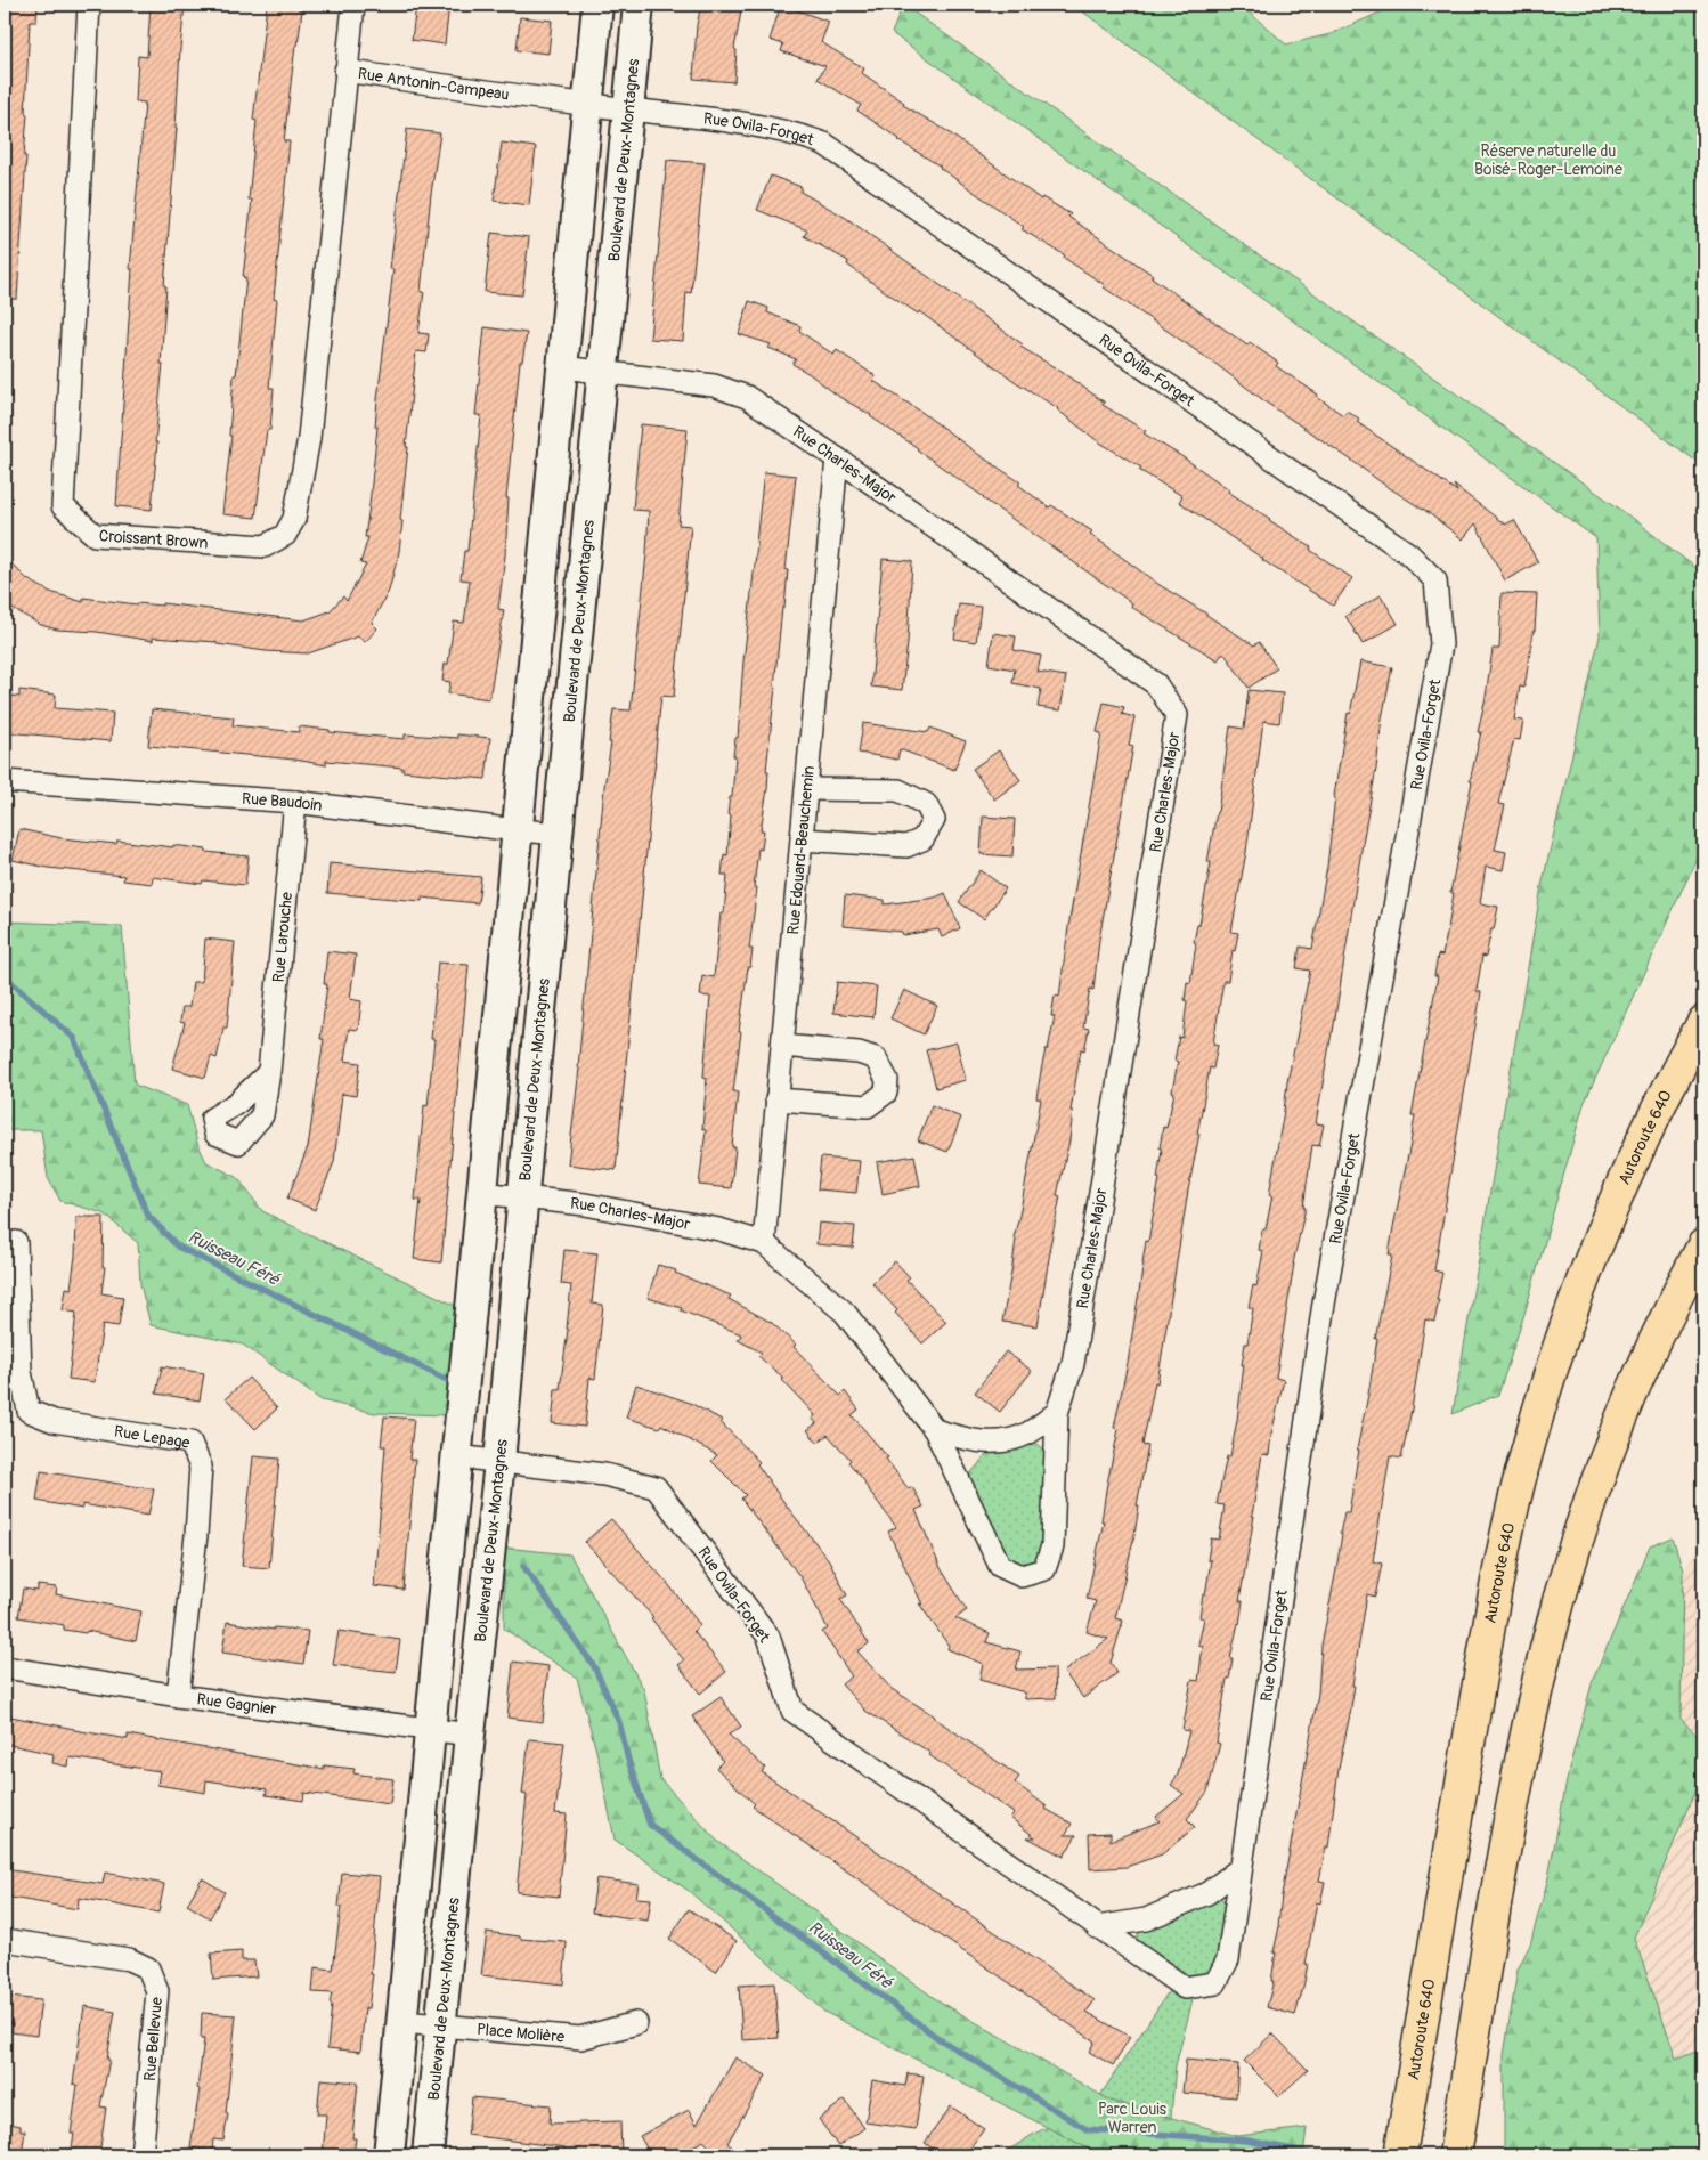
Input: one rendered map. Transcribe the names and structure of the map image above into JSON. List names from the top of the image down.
{
  "streets": {
    "highway": ["Autoroute 640"],
    "street": [
      "Rue Antonin-Campeau",
      "Rue Ovila-Forget",
      "Boulevard de Deux-Montagnes",
      "Rue Charles-Major",
      "Croissant Brown",
      "Rue Baudoin",
      "Rue Edouard-Beauchemin",
      "Rue Larouche",
      "Rue Lepage",
      "Rue Gagnier",
      "Place Molière",
      "Rue Bellevue"
    ]
  },
  "crossings": [
    ["Rue Antonin-Campeau", "Rue Ovila-Forget"],
    ["Rue Antonin-Campeau", "Croissant Brown"],
    ["Rue Ovila-Forget", "Boulevard de Deux-Montagnes"],
    ["Boulevard de Deux-Montagnes", "Rue Charles-Major"],
    ["Boulevard de Deux-Montagnes", "Rue Baudoin"],
    ["Boulevard de Deux-Montagnes", "Rue Gagnier"],
    ["Boulevard de Deux-Montagnes", "Place Molière"],
    ["Rue Charles-Major", "Rue Edouard-Beauchemin"],
    ["Rue Baudoin", "Rue Larouche"],
    ["Rue Lepage", "Rue Gagnier"]
  ],
  "water": ["Ruisseau Féré"],
  "parks": ["Réserve naturelle du Boisé-Roger-Lemoine", "Parc Louis Warren"]
}
